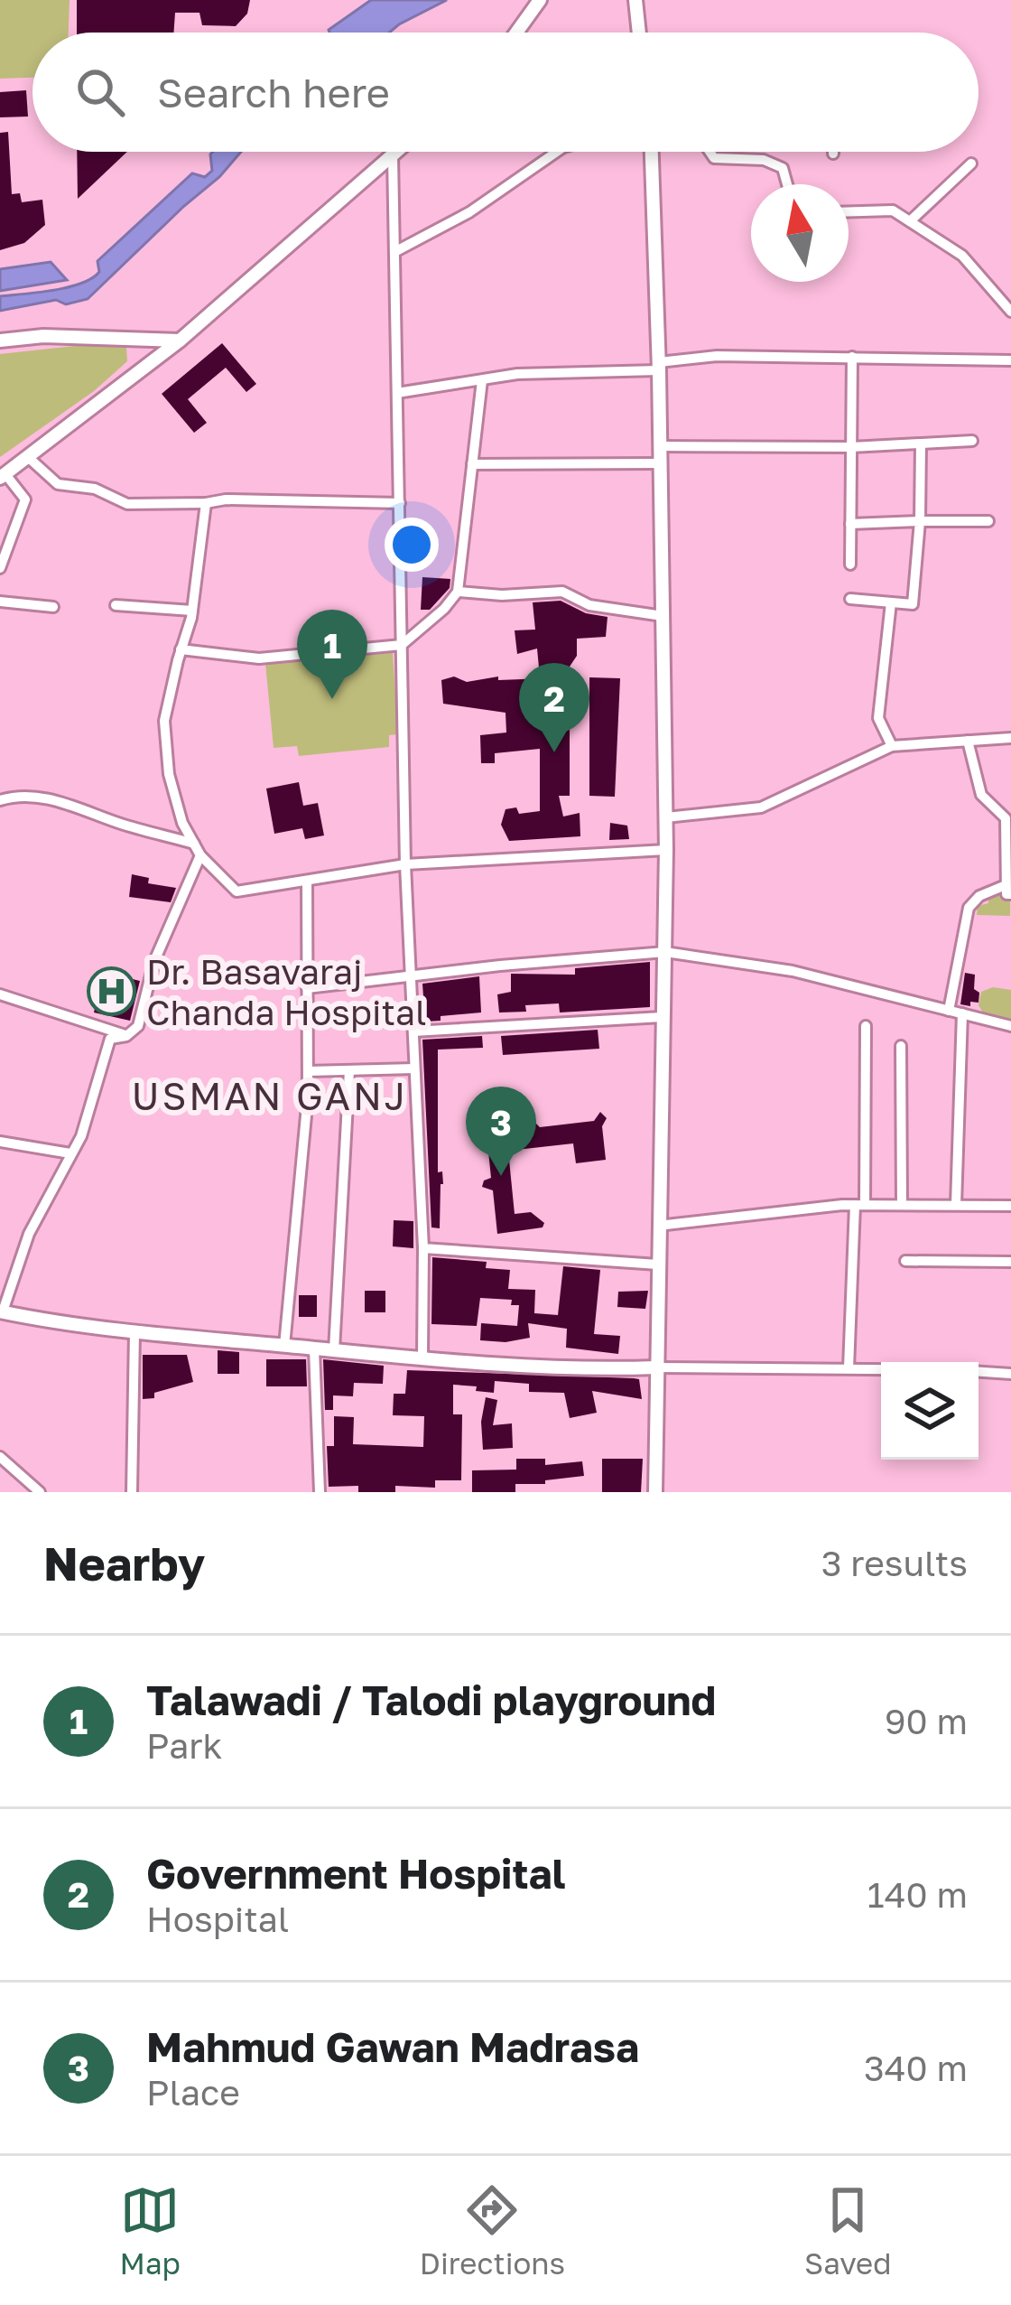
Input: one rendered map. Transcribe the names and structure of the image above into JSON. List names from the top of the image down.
{
  "districts": ["USMAN GANJ"],
  "places": {
    "hospital": ["Dr. Basavaraj Chanda Hospital"]
  },
  "north": "top",
  "page": {
    "search": "Search here",
    "pins": ["1", "2", "3"],
    "heading": ["Nearby", "3 results"],
    "list": [
      {
        "mark": "1",
        "name": "Talawadi / Talodi playground",
        "note": "Park",
        "value": "90 m"
      },
      {
        "mark": "2",
        "name": "Government Hospital",
        "note": "Hospital",
        "value": "140 m"
      },
      {
        "mark": "3",
        "name": "Mahmud Gawan Madrasa",
        "note": "Place",
        "value": "340 m"
      }
    ],
    "nav": ["Map", "Directions", "Saved"]
  }
}
